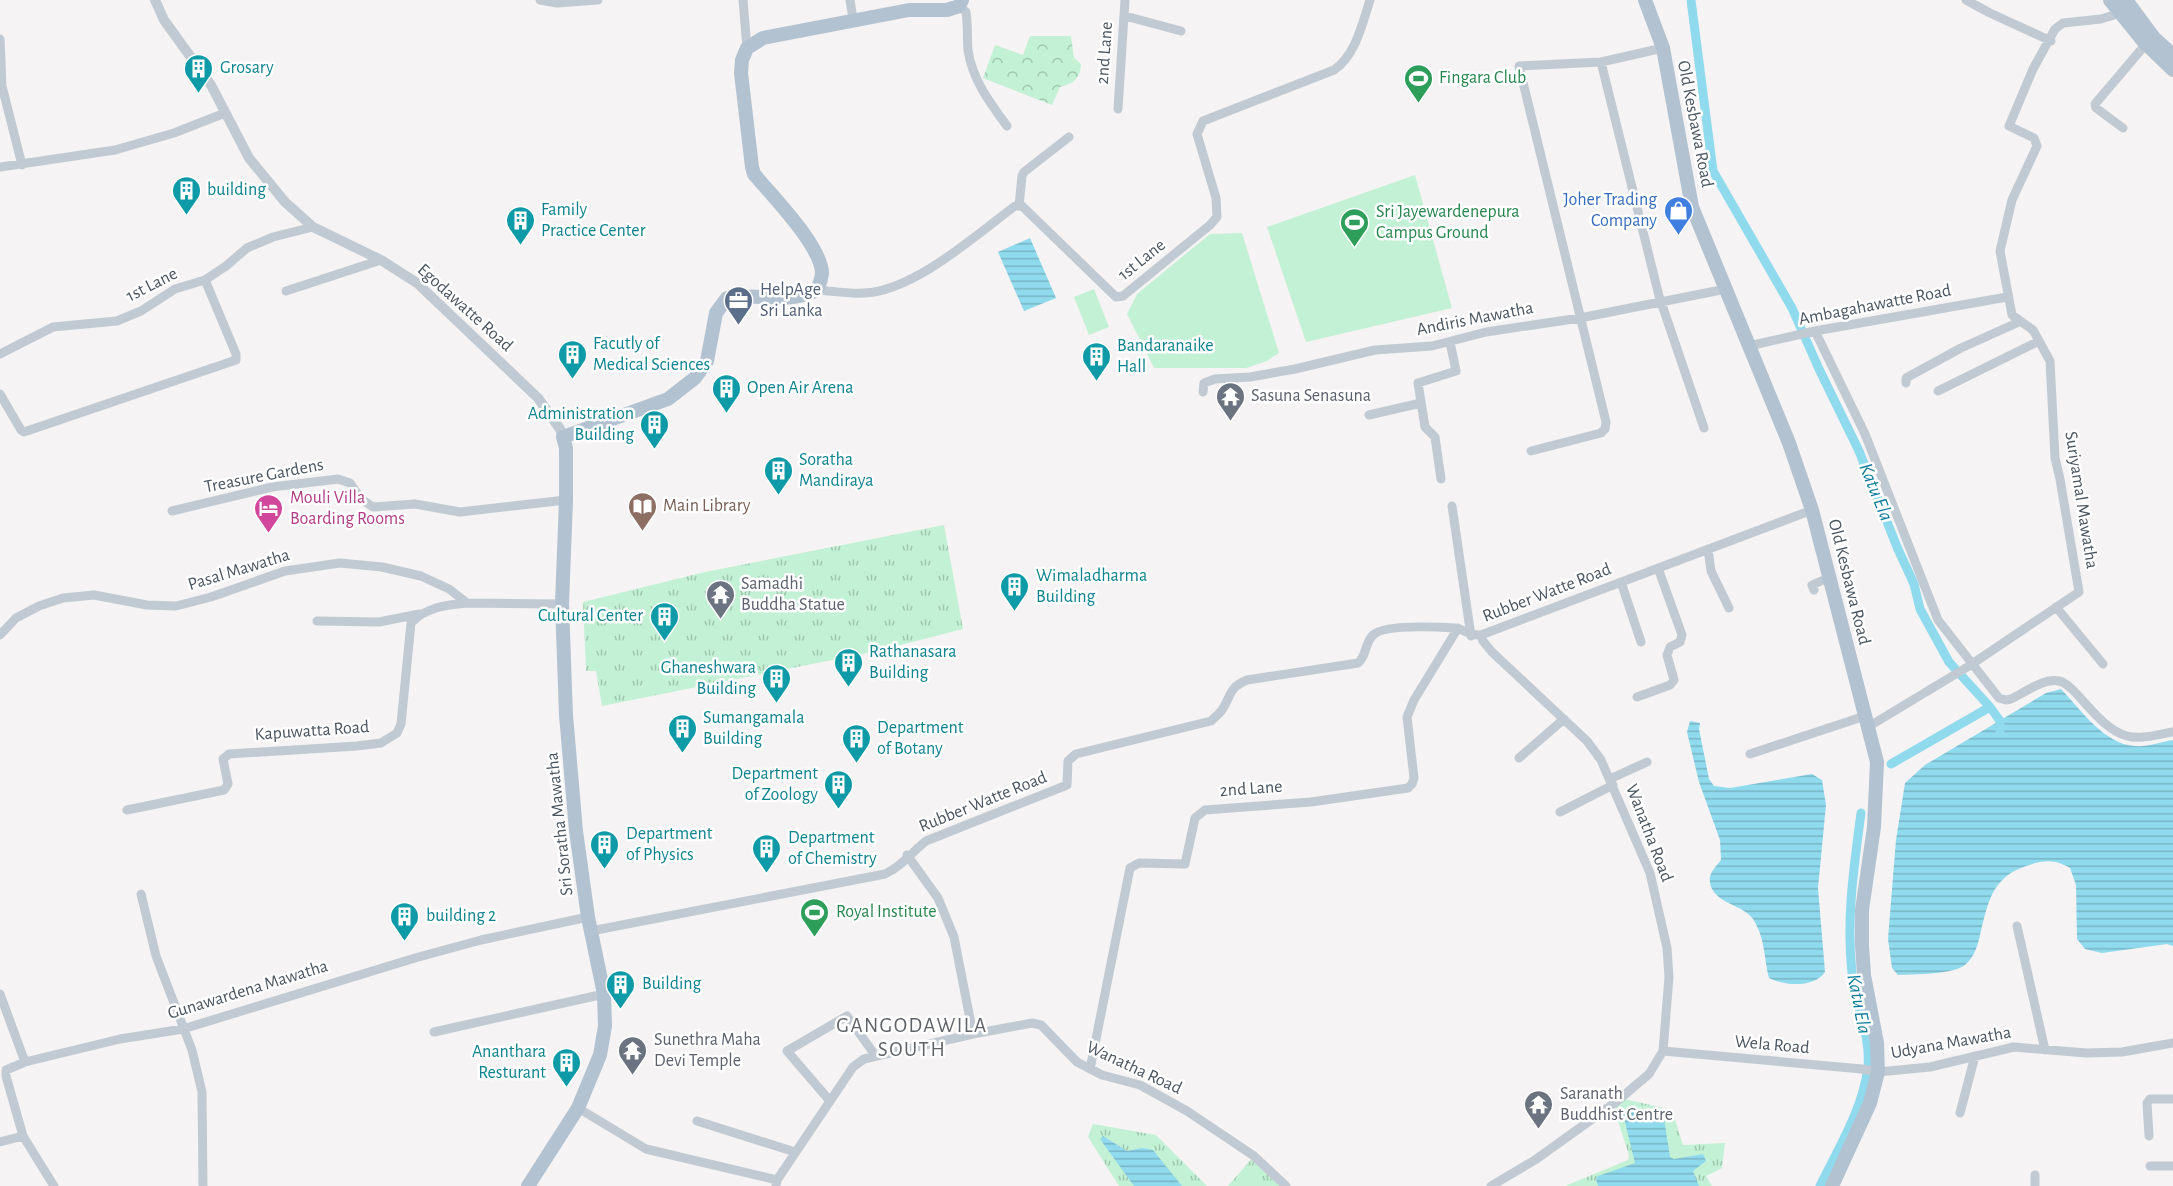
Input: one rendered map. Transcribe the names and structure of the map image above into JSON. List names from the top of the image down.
{
  "streets": {
    "main road": ["Old Kesbawa Road", "Sri Soratha Mawatha"],
    "street": [
      "2nd Lane",
      "1st Lane",
      "Ambagahawatte Road",
      "Egodawatte Road",
      "Andiris Mawatha",
      "Treasure Gardens",
      "Suriyamal Mawatha",
      "Pasal Mawatha",
      "Rubber Watte Road",
      "Kapuwatta Road",
      "Wanatha Road",
      "Gunawardena Mawatha",
      "Udyana Mawatha",
      "Wela Road"
    ]
  },
  "crossings": [
    ["2nd Lane", "Rubber Watte Road"],
    ["2nd Lane", "Wanatha Road"],
    ["Old Kesbawa Road", "Ambagahawatte Road"],
    ["Old Kesbawa Road", "Andiris Mawatha"],
    ["Old Kesbawa Road", "Suriyamal Mawatha"],
    ["Old Kesbawa Road", "Rubber Watte Road"],
    ["Old Kesbawa Road", "Udyana Mawatha"],
    ["Old Kesbawa Road", "Wela Road"],
    ["1st Lane", "Egodawatte Road"],
    ["Ambagahawatte Road", "Suriyamal Mawatha"],
    ["Egodawatte Road", "Sri Soratha Mawatha"],
    ["Treasure Gardens", "Sri Soratha Mawatha"],
    ["Rubber Watte Road", "Sri Soratha Mawatha"],
    ["Rubber Watte Road", "Wanatha Road"],
    ["Rubber Watte Road", "Gunawardena Mawatha"],
    ["Sri Soratha Mawatha", "Gunawardena Mawatha"],
    ["Wanatha Road", "Wela Road"],
    ["Udyana Mawatha", "Wela Road"]
  ],
  "districts": ["GANGODAWILA SOUTH"],
  "water": ["Katu Ela"],
  "places": {
    "building": [
      "Grosary",
      "building",
      "Family Practice Center",
      "Facutly of Medical Sciences",
      "Bandaranaike Hall",
      "Open Air Arena",
      "Administration Building",
      "Soratha Mandiraya",
      "Wimaladharma Building",
      "Cultural Center",
      "Rathanasara Building",
      "Ghaneshwara Building",
      "Sumangamala Building",
      "Department of Botany",
      "Department of Zoology",
      "Department of Physics",
      "Department of Chemistry",
      "building 2",
      "Building",
      "Ananthara Resturant"
    ],
    "sports": ["Fingara Club", "Sri Jayewardenepura Campus Ground", "Royal Institute"],
    "shop": ["Joher Trading Company"],
    "office": ["HelpAge Sri Lanka"],
    "temple": [
      "Sasuna Senasuna",
      "Samadhi Buddha Statue",
      "Sunethra Maha Devi Temple",
      "Saranath Buddhist Centre"
    ],
    "library": ["Main Library"],
    "hotel": ["Mouli Villa Boarding Rooms"]
  }
}
